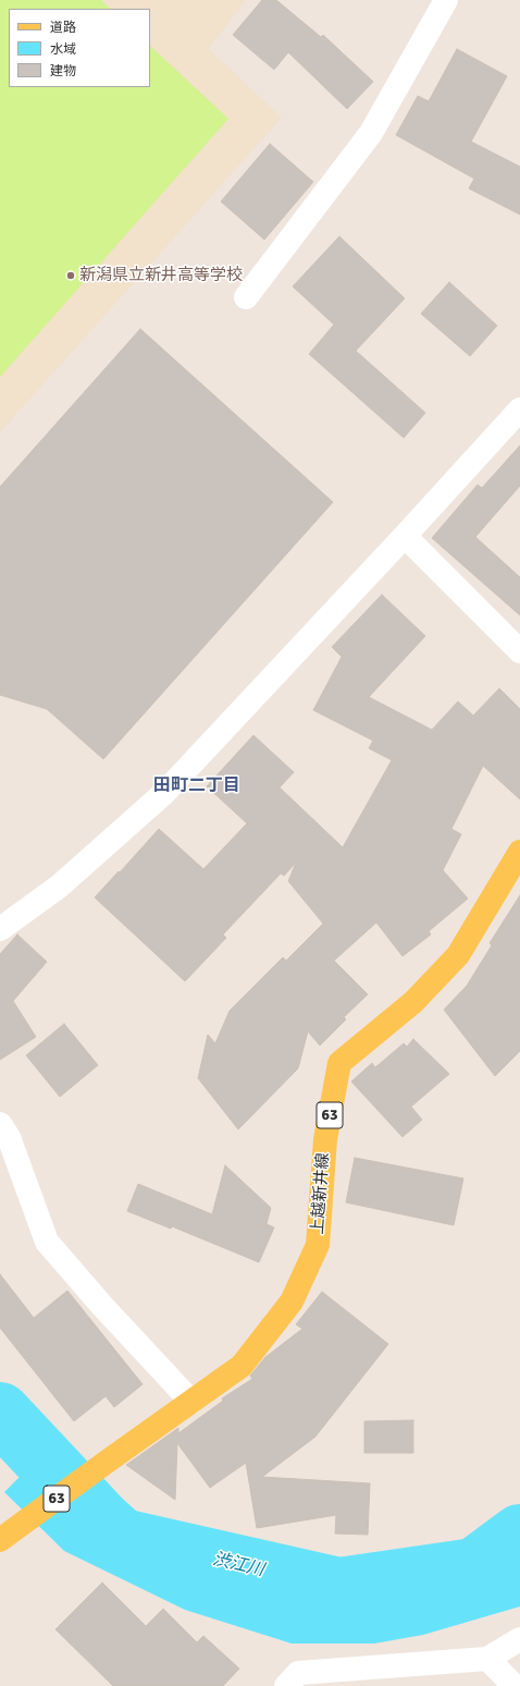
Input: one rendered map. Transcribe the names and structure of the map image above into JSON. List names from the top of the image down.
{
  "streets": {
    "main road": ["63", "上越新井線"]
  },
  "districts": ["田町二丁目"],
  "water": ["渋江川"],
  "places": ["新潟県立新井高等学校"],
  "legend": ["道路", "水域", "建物"]
}
